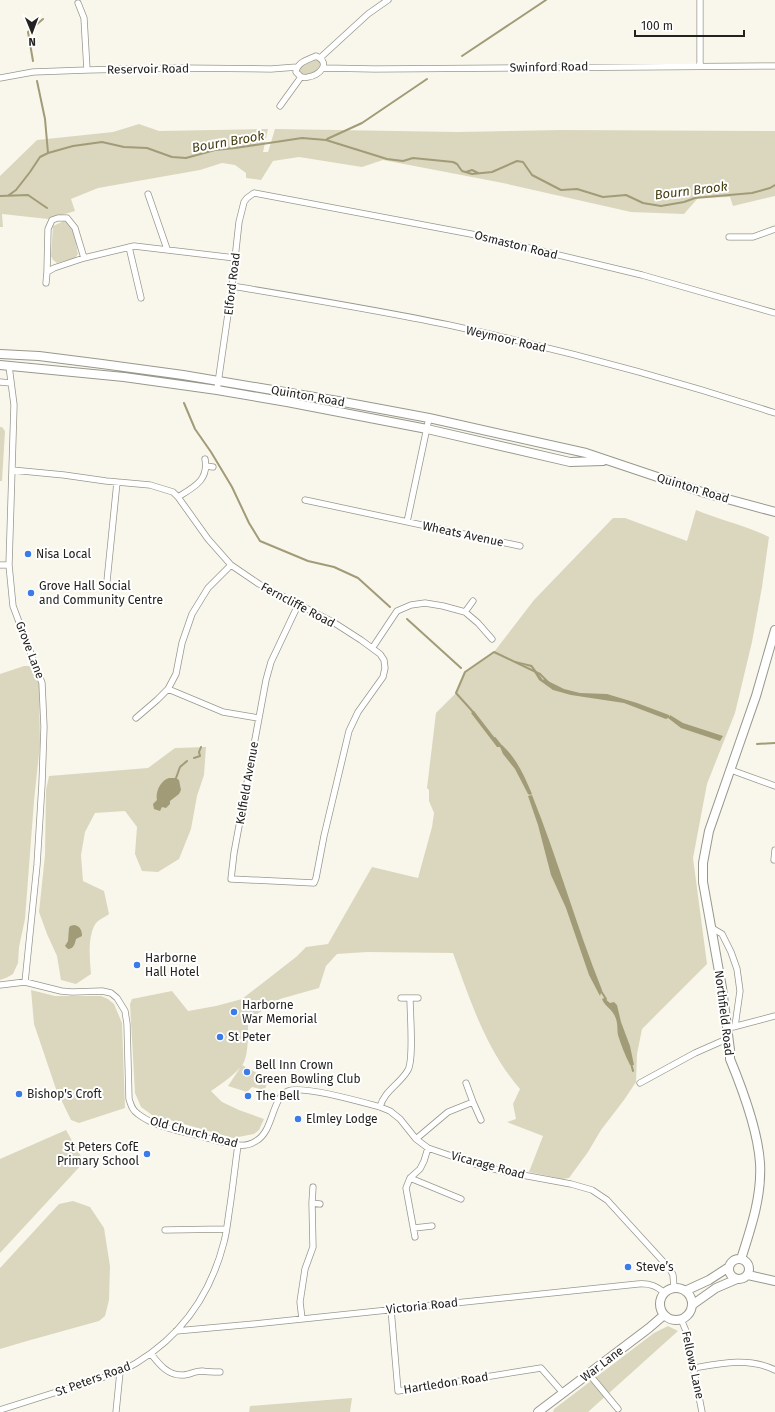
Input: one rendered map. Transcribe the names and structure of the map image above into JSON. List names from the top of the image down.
{
  "streets": {
    "street": [
      "Swinford Road",
      "Reservoir Road",
      "Osmaston Road",
      "Elford Road",
      "Weymoor Road",
      "Quinton Road",
      "Wheats Avenue",
      "Ferncliffe Road",
      "Grove Lane",
      "Kelfield Avenue",
      "Northfield Road",
      "Old Church Road",
      "Vicarage Road",
      "Victoria Road",
      "War Lane",
      "Fellows Lane",
      "St Peters Road",
      "Hartledon Road"
    ]
  },
  "crossings": [
    ["Swinford Road", "Reservoir Road"],
    ["Osmaston Road", "Elford Road"],
    ["Elford Road", "Weymoor Road"],
    ["Elford Road", "Quinton Road"],
    ["Quinton Road", "Wheats Avenue"],
    ["Quinton Road", "Grove Lane"],
    ["Ferncliffe Road", "Grove Lane"],
    ["Ferncliffe Road", "Kelfield Avenue"],
    ["Grove Lane", "Old Church Road"],
    ["Old Church Road", "Vicarage Road"],
    ["Old Church Road", "St Peters Road"],
    ["Vicarage Road", "Victoria Road"],
    ["Vicarage Road", "War Lane"],
    ["Vicarage Road", "Fellows Lane"],
    ["Victoria Road", "War Lane"],
    ["Victoria Road", "Fellows Lane"],
    ["Victoria Road", "St Peters Road"],
    ["Victoria Road", "Hartledon Road"],
    ["War Lane", "Fellows Lane"],
    ["War Lane", "Hartledon Road"]
  ],
  "water": ["Bourn Brook"],
  "places": [
    "Nisa Local",
    "Grove Hall Social and Community Centre",
    "Harborne Hall Hotel",
    "Harborne War Memorial",
    "St Peter",
    "Bell Inn Crown Green Bowling Club",
    "Bishop's Croft",
    "The Bell",
    "Elmley Lodge",
    "St Peters CofE Primary School",
    "Steve’s"
  ],
  "scale_bar": "100 m",
  "north": "bottom"
}
